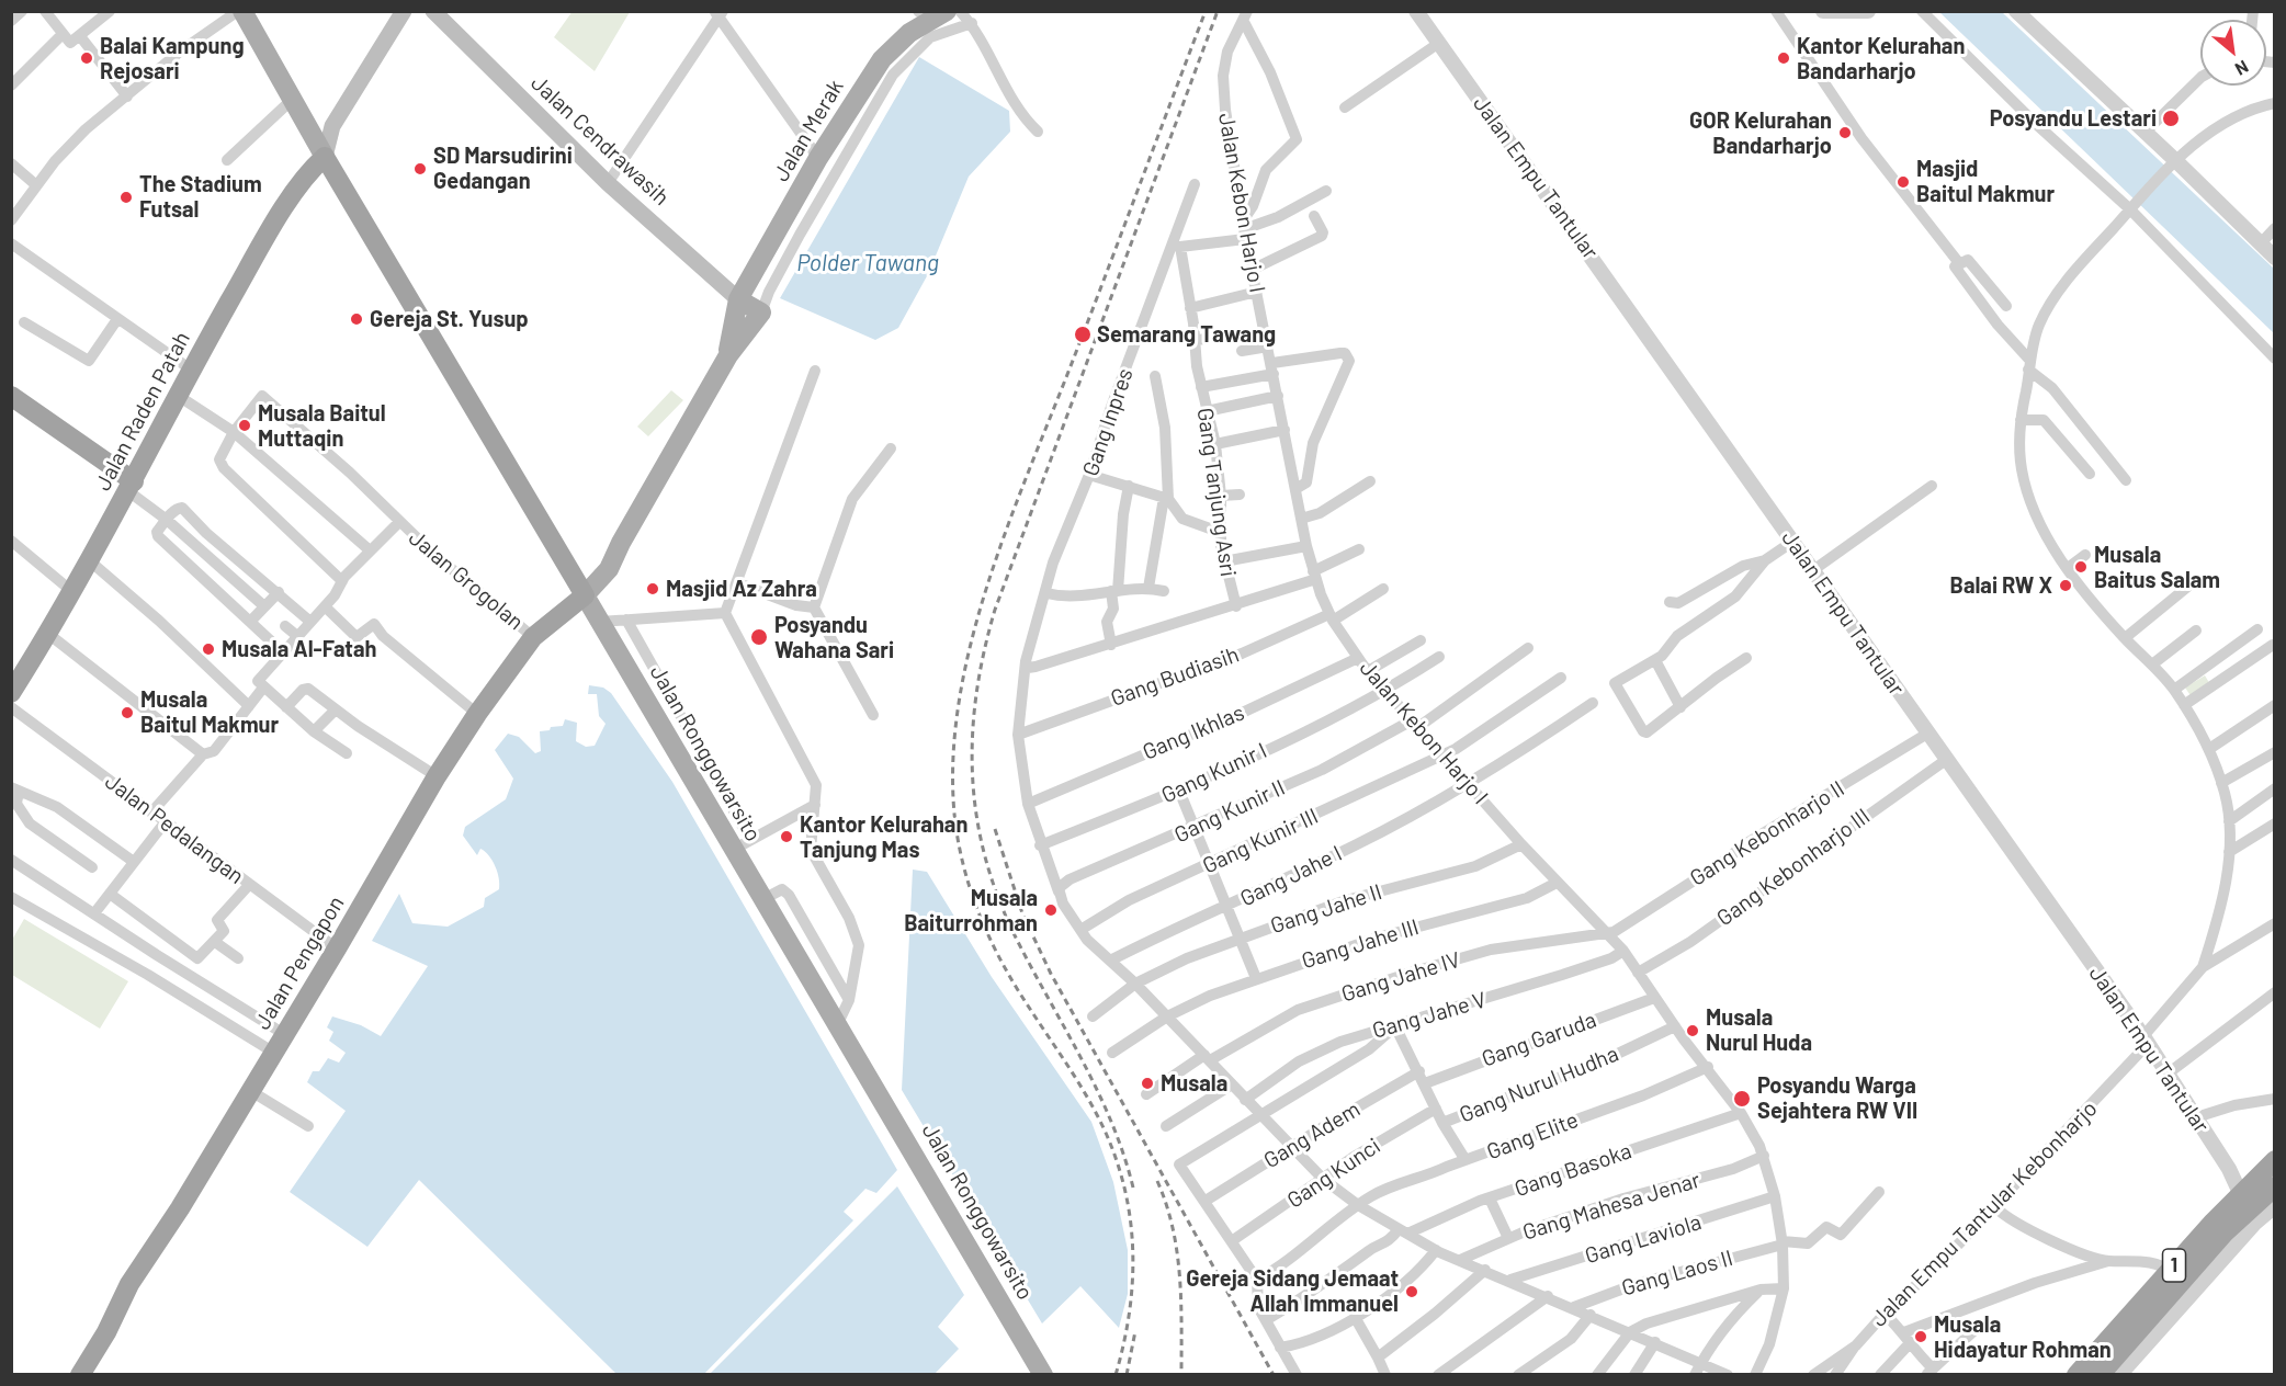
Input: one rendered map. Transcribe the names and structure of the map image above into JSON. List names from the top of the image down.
{
  "streets": {
    "highway": [
      "Jalan Raden Patah",
      "Jalan Ronggowarsito",
      "Jalan Pengapon",
      "1"
    ],
    "main road": ["Jalan Merak", "Jalan Cendrawasih"],
    "street": [
      "Jalan Empu Tantular",
      "Jalan Kebon Harjo I",
      "Gang Inpres",
      "Gang Tanjung Asri",
      "Jalan Grogolan",
      "Gang Budiasih",
      "Gang Ikhlas",
      "Gang Kunir I",
      "Gang Kunir II",
      "Jalan Pedalangan",
      "Gang Kebonharjo II",
      "Gang Kunir III",
      "Gang Kebonharjo III",
      "Gang Jahe I",
      "Gang Jahe II",
      "Gang Jahe III",
      "Gang Jahe IV",
      "Gang Jahe V",
      "Gang Garuda",
      "Gang Nurul Hudha",
      "Gang Adem",
      "Gang Elite",
      "Gang Basoka",
      "Gang Kunci",
      "Gang Mahesa Jenar",
      "Jalan Empu Tantular Kebonharjo",
      "Gang Laviola",
      "Gang Laos II"
    ]
  },
  "crossings": [
    ["Jalan Merak", "Jalan Cendrawasih"],
    ["Jalan Empu Tantular", "Gang Kebonharjo II"],
    ["Jalan Empu Tantular", "Gang Kebonharjo III"],
    ["Jalan Empu Tantular", "Jalan Empu Tantular Kebonharjo"],
    ["Jalan Kebon Harjo I", "Gang Budiasih"],
    ["Jalan Kebon Harjo I", "Gang Ikhlas"],
    ["Jalan Kebon Harjo I", "Gang Kunir I"],
    ["Jalan Kebon Harjo I", "Gang Kunir II"],
    ["Jalan Kebon Harjo I", "Gang Kebonharjo II"],
    ["Jalan Kebon Harjo I", "Gang Kunir III"],
    ["Jalan Kebon Harjo I", "Gang Kebonharjo III"],
    ["Jalan Kebon Harjo I", "Gang Jahe I"],
    ["Jalan Kebon Harjo I", "Gang Jahe II"],
    ["Jalan Kebon Harjo I", "Gang Jahe III"],
    ["Jalan Kebon Harjo I", "Gang Jahe IV"],
    ["Jalan Kebon Harjo I", "Gang Jahe V"],
    ["Jalan Kebon Harjo I", "Gang Garuda"],
    ["Jalan Kebon Harjo I", "Gang Nurul Hudha"],
    ["Jalan Kebon Harjo I", "Gang Elite"],
    ["Jalan Kebon Harjo I", "Gang Basoka"],
    ["Jalan Kebon Harjo I", "Gang Mahesa Jenar"],
    ["Jalan Kebon Harjo I", "Gang Laviola"],
    ["Jalan Kebon Harjo I", "Gang Laos II"],
    ["Jalan Raden Patah", "Jalan Ronggowarsito"],
    ["Gang Inpres", "Gang Tanjung Asri"],
    ["Gang Inpres", "Gang Budiasih"],
    ["Gang Inpres", "Gang Ikhlas"],
    ["Gang Inpres", "Gang Kunir I"],
    ["Gang Inpres", "Gang Kunir II"],
    ["Gang Inpres", "Gang Kunir III"],
    ["Gang Inpres", "Gang Jahe I"],
    ["Gang Inpres", "Gang Jahe II"],
    ["Gang Inpres", "Gang Jahe III"],
    ["Gang Inpres", "Gang Jahe IV"],
    ["Gang Inpres", "Gang Jahe V"],
    ["Gang Inpres", "Gang Adem"],
    ["Gang Inpres", "Gang Elite"],
    ["Gang Inpres", "Gang Basoka"],
    ["Gang Inpres", "Gang Kunci"],
    ["Gang Inpres", "Gang Mahesa Jenar"],
    ["Gang Inpres", "Gang Laviola"],
    ["Gang Inpres", "Gang Laos II"],
    ["Jalan Grogolan", "Jalan Pengapon"],
    ["Jalan Ronggowarsito", "Jalan Pengapon"],
    ["Jalan Pedalangan", "Jalan Pengapon"],
    ["Gang Kebonharjo II", "Gang Jahe IV"],
    ["Gang Garuda", "Gang Adem"],
    ["Gang Nurul Hudha", "Gang Elite"]
  ],
  "water": ["Polder Tawang"],
  "places": [
    "Balai Kampung Rejosari",
    "Kantor Kelurahan Bandarharjo",
    "Posyandu Lestari",
    "GOR Kelurahan Bandarharjo",
    "SD Marsudirini Gedangan",
    "Masjid Baitul Makmur",
    "The Stadium Futsal",
    "Gereja St. Yusup",
    "Semarang Tawang",
    "Musala Baitul Muttaqin",
    "Musala Baitus Salam",
    "Balai RW X",
    "Masjid Az Zahra",
    "Posyandu Wahana Sari",
    "Musala Al-Fatah",
    "Musala Baitul Makmur",
    "Kantor Kelurahan Tanjung Mas",
    "Musala Baiturrohman",
    "Musala Nurul Huda",
    "Musala",
    "Posyandu Warga Sejahtera RW VII",
    "Gereja Sidang Jemaat Allah Immanuel",
    "Musala Hidayatur Rohman"
  ],
  "north": "bottom right"
}
